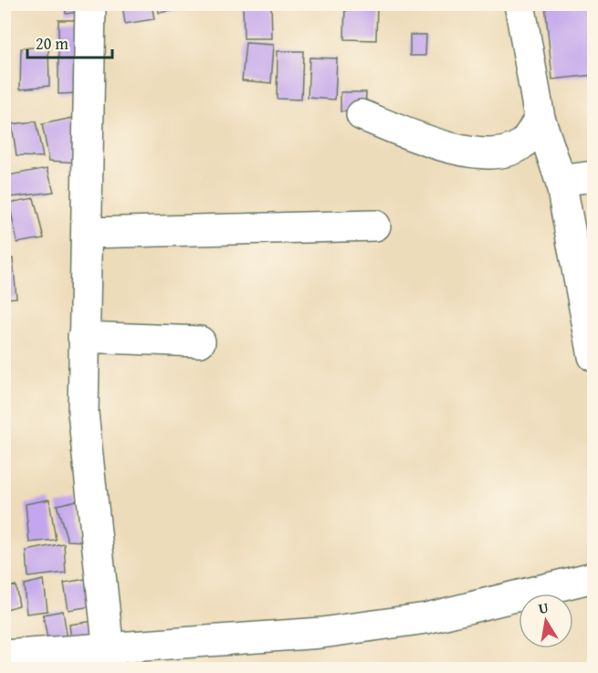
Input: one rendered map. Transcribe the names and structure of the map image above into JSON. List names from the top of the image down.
{
  "scale_bar": "20 m",
  "north": "top"
}
